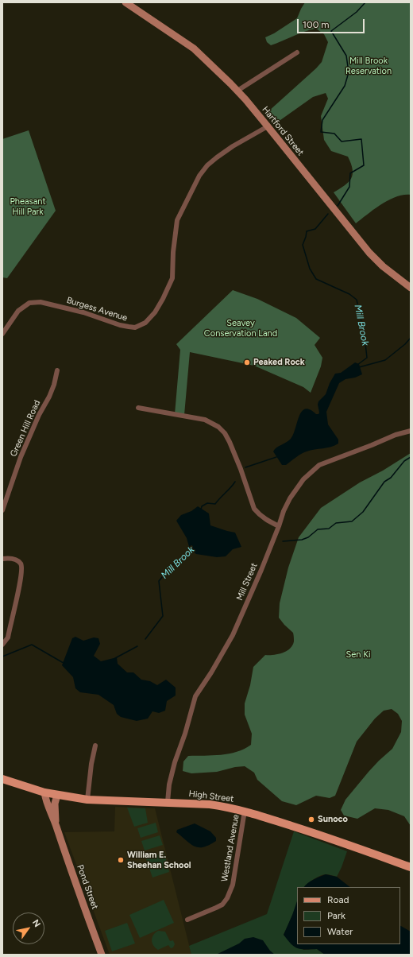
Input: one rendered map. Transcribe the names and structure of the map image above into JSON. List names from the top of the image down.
{
  "streets": {
    "main road": ["High Street"],
    "street": [
      "Hartford Street",
      "Burgess Avenue",
      "Green Hill Road",
      "Mill Street",
      "Westland Avenue",
      "Pond Street"
    ]
  },
  "crossings": [
    ["Hartford Street", "Burgess Avenue"],
    ["Mill Street", "High Street"],
    ["High Street", "Westland Avenue"],
    ["High Street", "Pond Street"]
  ],
  "water": ["Mill Brook"],
  "parks": [
    "Mill Brook Reservation",
    "Pheasant Hill Park",
    "Seavey Conservation Land",
    "Sen Ki"
  ],
  "places": ["Peaked Rock", "Sunoco", "William E. Sheehan School"],
  "legend": ["Road", "Park", "Water"],
  "scale_bar": "100 m",
  "north": "top right"
}
